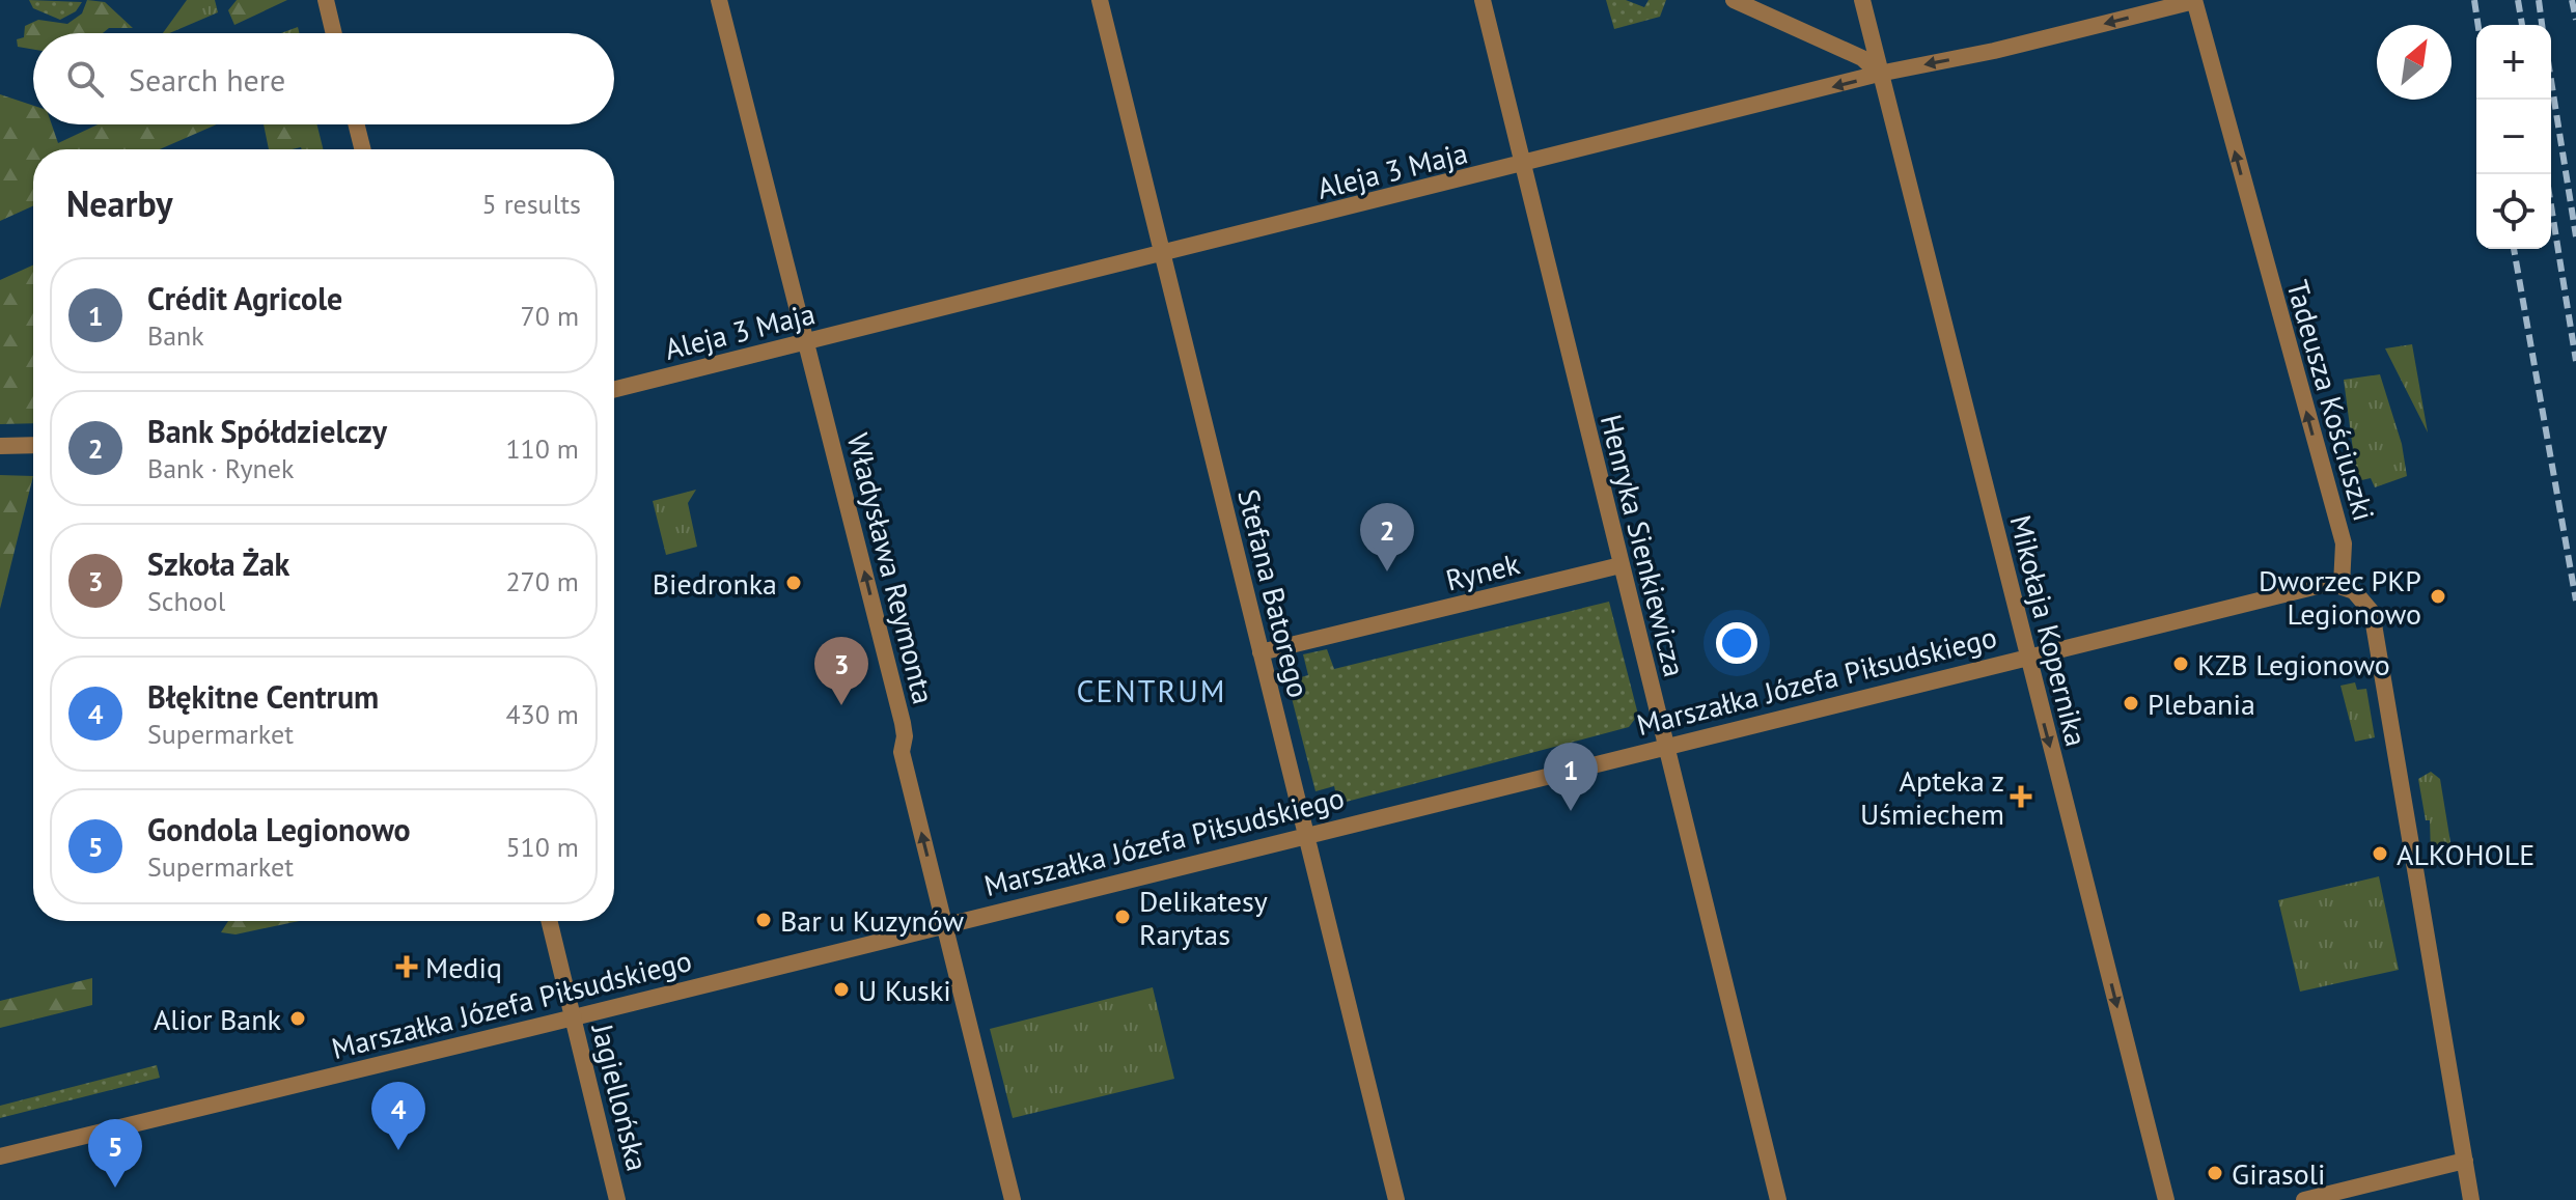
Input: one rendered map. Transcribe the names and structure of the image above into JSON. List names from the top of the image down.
{
  "streets": {
    "street": [
      "Aleja 3 Maja",
      "Tadeusza Kościuszki",
      "Henryka Sienkiewicza",
      "Władysława Reymonta",
      "Rynek",
      "Stefana Batorego",
      "Mikołaja Kopernika",
      "Marszałka Józefa Piłsudskiego",
      "Jagiellońska"
    ]
  },
  "crossings": [
    ["Aleja 3 Maja", "Tadeusza Kościuszki"],
    ["Aleja 3 Maja", "Henryka Sienkiewicza"],
    ["Aleja 3 Maja", "Władysława Reymonta"],
    ["Aleja 3 Maja", "Stefana Batorego"],
    ["Aleja 3 Maja", "Mikołaja Kopernika"],
    ["Tadeusza Kościuszki", "Marszałka Józefa Piłsudskiego"],
    ["Henryka Sienkiewicza", "Rynek"],
    ["Henryka Sienkiewicza", "Marszałka Józefa Piłsudskiego"],
    ["Władysława Reymonta", "Marszałka Józefa Piłsudskiego"],
    ["Rynek", "Stefana Batorego"],
    ["Stefana Batorego", "Marszałka Józefa Piłsudskiego"],
    ["Mikołaja Kopernika", "Marszałka Józefa Piłsudskiego"],
    ["Marszałka Józefa Piłsudskiego", "Jagiellońska"]
  ],
  "one_way": [
    "Aleja 3 Maja",
    "Tadeusza Kościuszki",
    "Władysława Reymonta",
    "Mikołaja Kopernika"
  ],
  "districts": ["CENTRUM"],
  "places": {
    "other": [
      "Biedronka",
      "Dworzec PKP Legionowo",
      "KZB Legionowo",
      "Plebania",
      "ALKOHOLE",
      "Delikatesy Rarytas",
      "Bar u Kuzynów",
      "U Kuski",
      "Alior Bank",
      "Girasoli"
    ],
    "health": ["Apteka z Uśmiechem", "Mediq"]
  },
  "north": "top right",
  "page": {
    "map_buttons": ["+", "−"],
    "search": "Search here",
    "heading": ["Nearby", "5 results"],
    "list": [
      {
        "mark": "1",
        "name": "Crédit Agricole",
        "note": "Bank",
        "value": "70 m"
      },
      {
        "mark": "2",
        "name": "Bank Spółdzielczy",
        "note": "Bank · Rynek",
        "value": "110 m"
      },
      {
        "mark": "3",
        "name": "Szkoła Żak",
        "note": "School",
        "value": "270 m"
      },
      {
        "mark": "4",
        "name": "Błękitne Centrum",
        "note": "Supermarket",
        "value": "430 m"
      },
      {
        "mark": "5",
        "name": "Gondola Legionowo",
        "note": "Supermarket",
        "value": "510 m"
      }
    ],
    "pins": [
      "2",
      "3",
      "1",
      "4",
      "5"
    ]
  }
}
